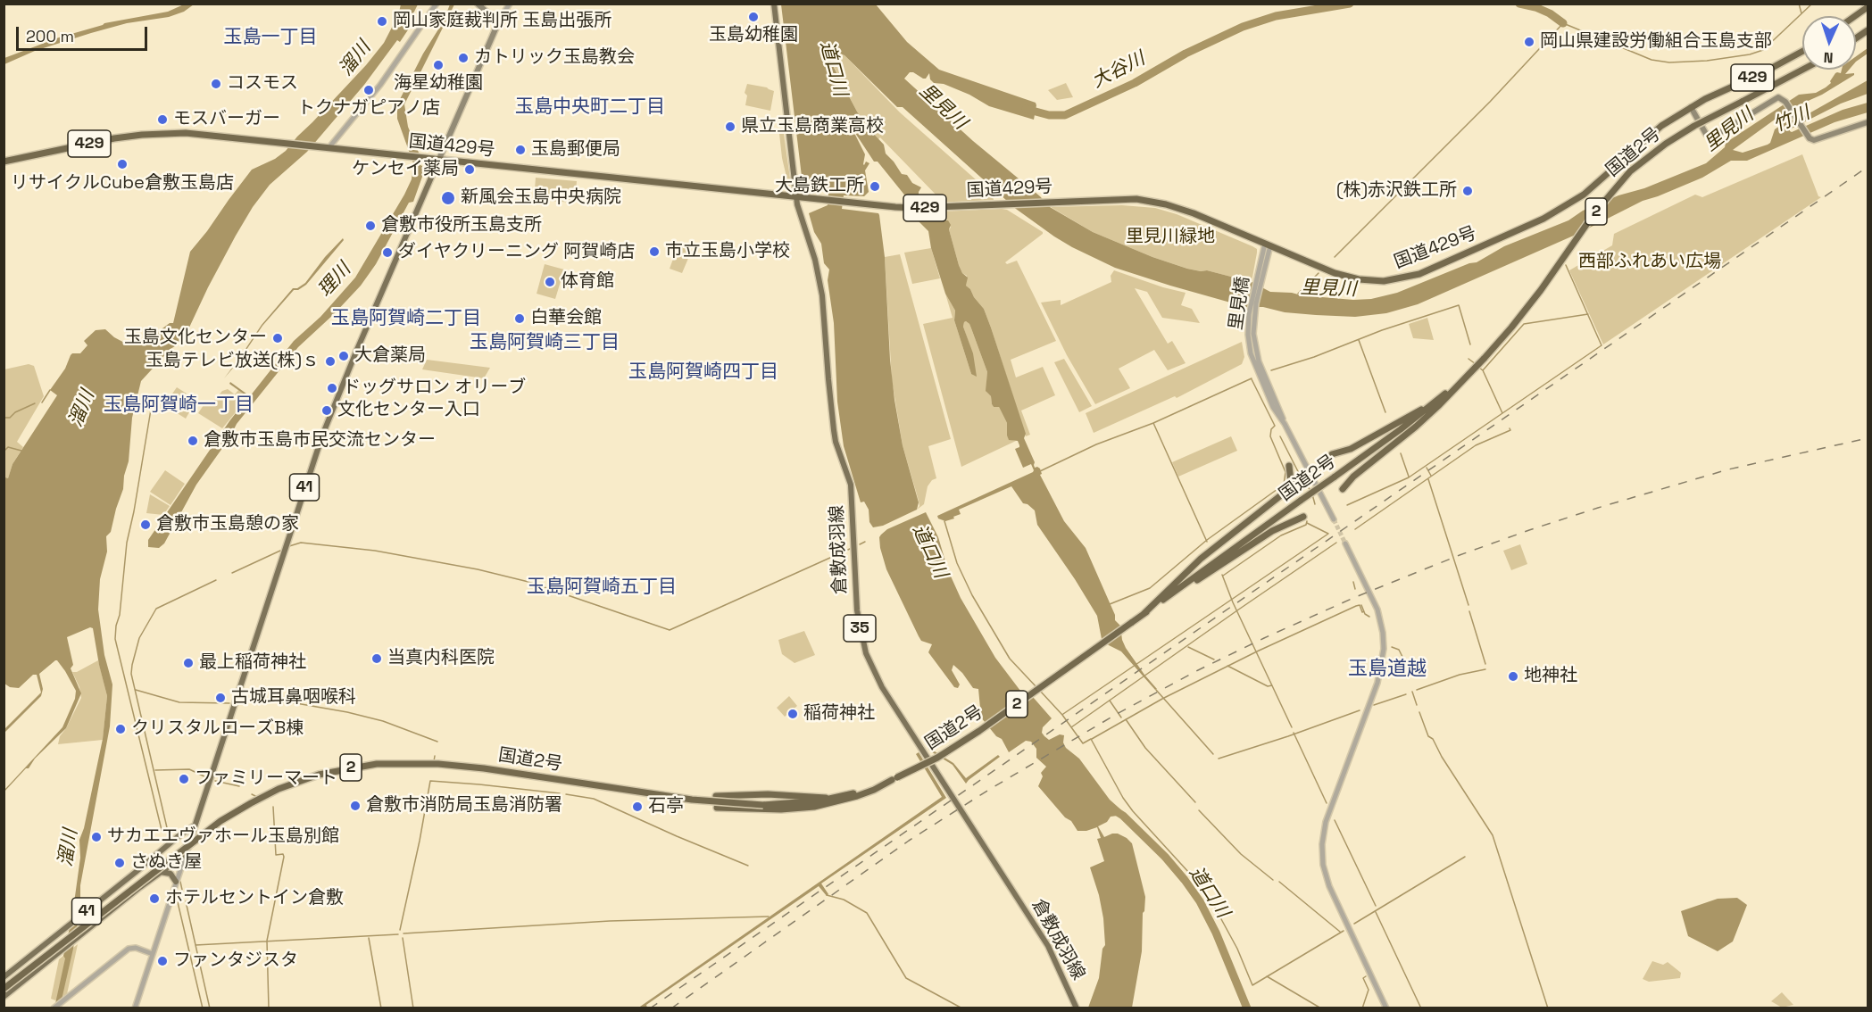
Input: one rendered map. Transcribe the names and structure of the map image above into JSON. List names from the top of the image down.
{
  "streets": {
    "highway": [
      "429",
      "国道429号",
      "国道2号",
      "2"
    ],
    "main road": ["41", "倉敷成羽線", "35"],
    "street": ["里見橋"]
  },
  "crossings": [
    ["国道429号", "里見橋"],
    ["国道429号", "41"],
    ["国道429号", "倉敷成羽線"],
    ["国道2号", "2"]
  ],
  "districts": [
    "玉島一丁目",
    "玉島中央町二丁目",
    "玉島阿賀崎二丁目",
    "玉島阿賀崎三丁目",
    "玉島阿賀崎四丁目",
    "玉島阿賀崎一丁目",
    "玉島阿賀崎五丁目",
    "玉島道越"
  ],
  "water": [
    "溜川",
    "道口川",
    "大谷川",
    "里見川",
    "竹川",
    "理川"
  ],
  "parks": ["里見川緑地", "西部ふれあい広場"],
  "places": [
    "玉島幼稚園",
    "岡山家庭裁判所 玉島出張所",
    "岡山県建設労働組合玉島支部",
    "カトリック玉島教会",
    "海星幼稚園",
    "コスモス",
    "トクナガピアノ店",
    "モスバーガー",
    "県立玉島商業高校",
    "玉島郵便局",
    "リサイクルCube倉敷玉島店",
    "ケンセイ薬局",
    "大島鉄工所",
    "(株)赤沢鉄工所",
    "新風会玉島中央病院",
    "倉敷市役所玉島支所",
    "市立玉島小学校",
    "ダイヤクリーニング 阿賀崎店",
    "体育館",
    "白華会館",
    "玉島文化センター",
    "大倉薬局",
    "玉島テレビ放送(株)ｓ",
    "ドッグサロン オリーブ",
    "文化センター入口",
    "倉敷市玉島市民交流センター",
    "倉敷市玉島憩の家",
    "当真内科医院",
    "最上稲荷神社",
    "地神社",
    "古城耳鼻咽喉科",
    "稲荷神社",
    "クリスタルローズB棟",
    "ファミリーマート",
    "倉敷市消防局玉島消防署",
    "石亭",
    "サカエエヴァホール玉島別館",
    "さぬき屋",
    "ホテルセントイン倉敷",
    "ファンタジスタ"
  ],
  "scale_bar": "200 m",
  "north": "bottom"
}
